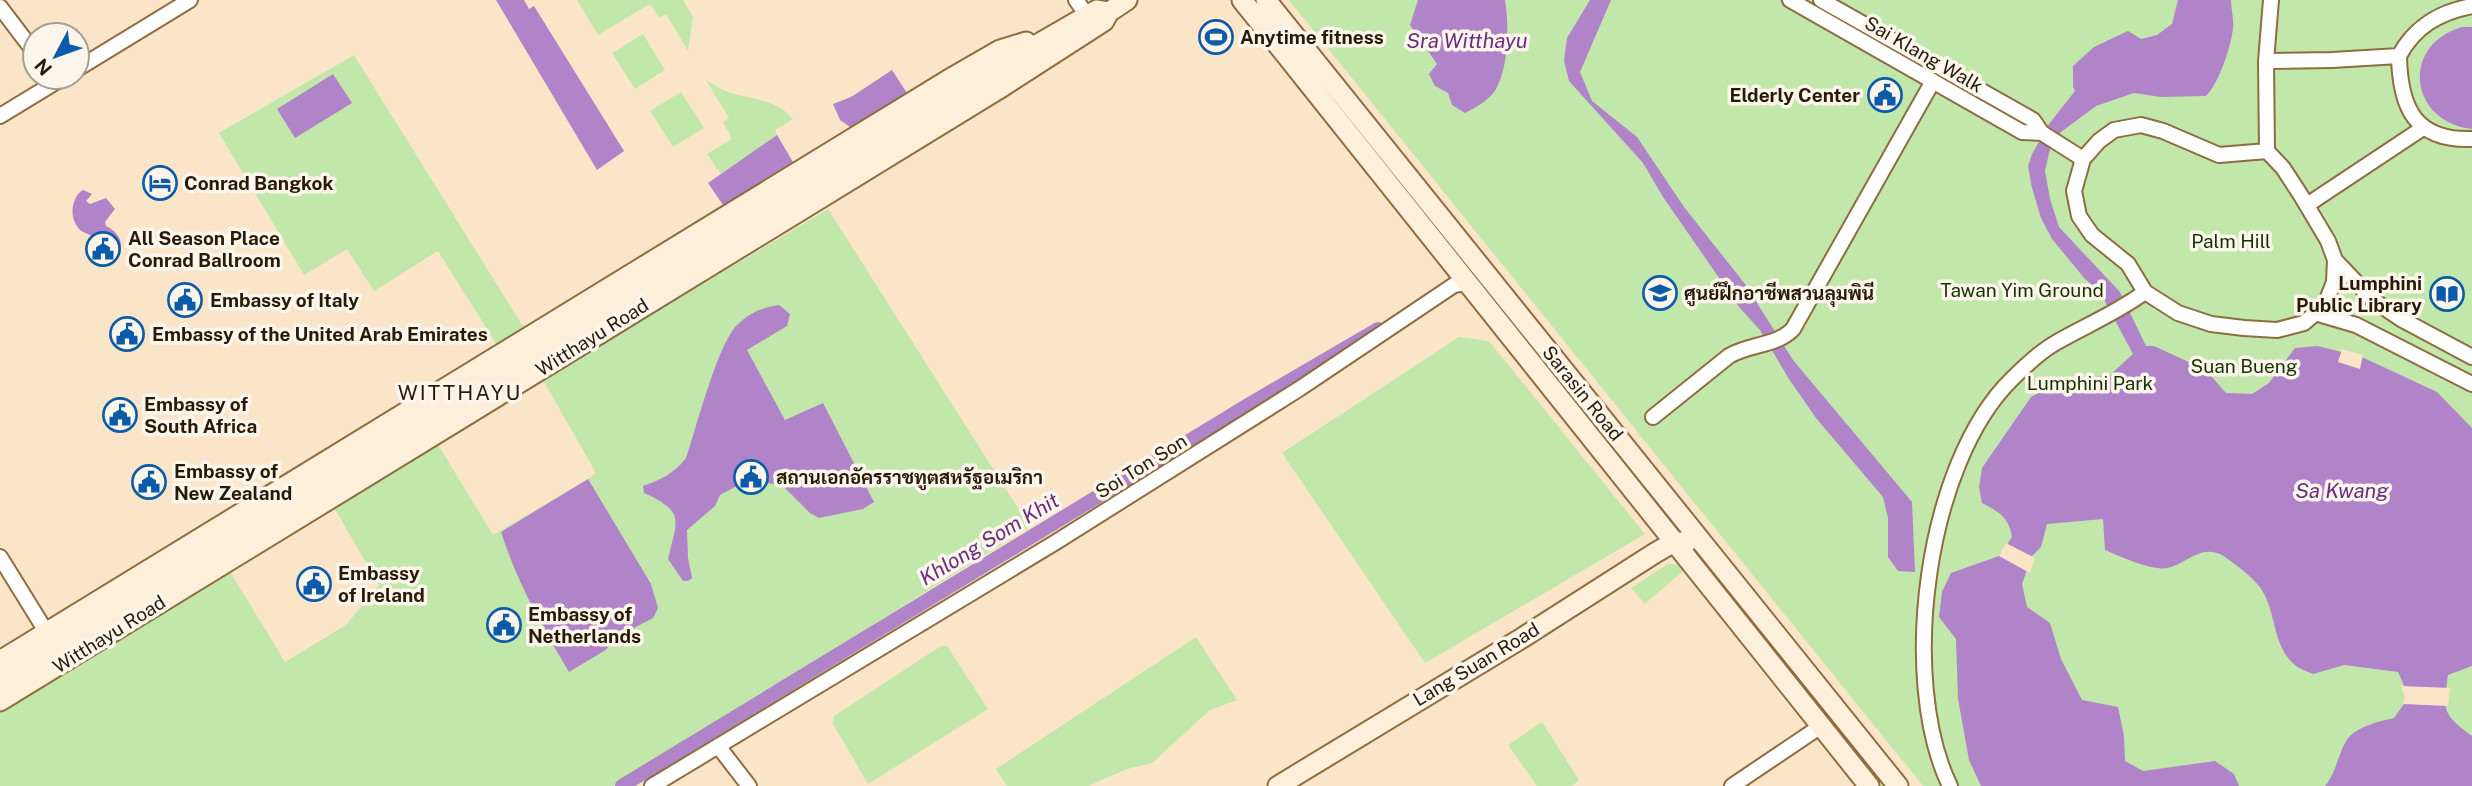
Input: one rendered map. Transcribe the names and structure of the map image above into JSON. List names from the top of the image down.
{
  "streets": {
    "main road": ["Witthayu Road", "Sarasin Road", "Lang Suan Road"],
    "street": ["Sai Klang Walk", "Soi Ton Son"]
  },
  "crossings": [
    ["Sarasin Road", "Soi Ton Son"],
    ["Sarasin Road", "Lang Suan Road"]
  ],
  "districts": ["WITTHAYU"],
  "water": ["Sra Witthayu", "Sa Kwang", "Khlong Som Khit"],
  "parks": [
    "Palm Hill",
    "Tawan Yim Ground",
    "Suan Bueng",
    "Lumphini Park"
  ],
  "places": {
    "sports": ["Anytime fitness"],
    "public building": [
      "Elderly Center",
      "All Season Place Conrad Ballroom",
      "Embassy of Italy",
      "Embassy of the United Arab Emirates",
      "Embassy of South Africa",
      "สถานเอกอัครราชทูตสหรัฐอเมริกา",
      "Embassy of New Zealand",
      "Embassy of Ireland",
      "Embassy of Netherlands"
    ],
    "hotel": ["Conrad Bangkok"],
    "school or university": ["ศูนย์ฝึกอาชีพสวนลุมพินี"],
    "library": ["Lumphini Public Library"]
  },
  "north": "bottom left"
}
